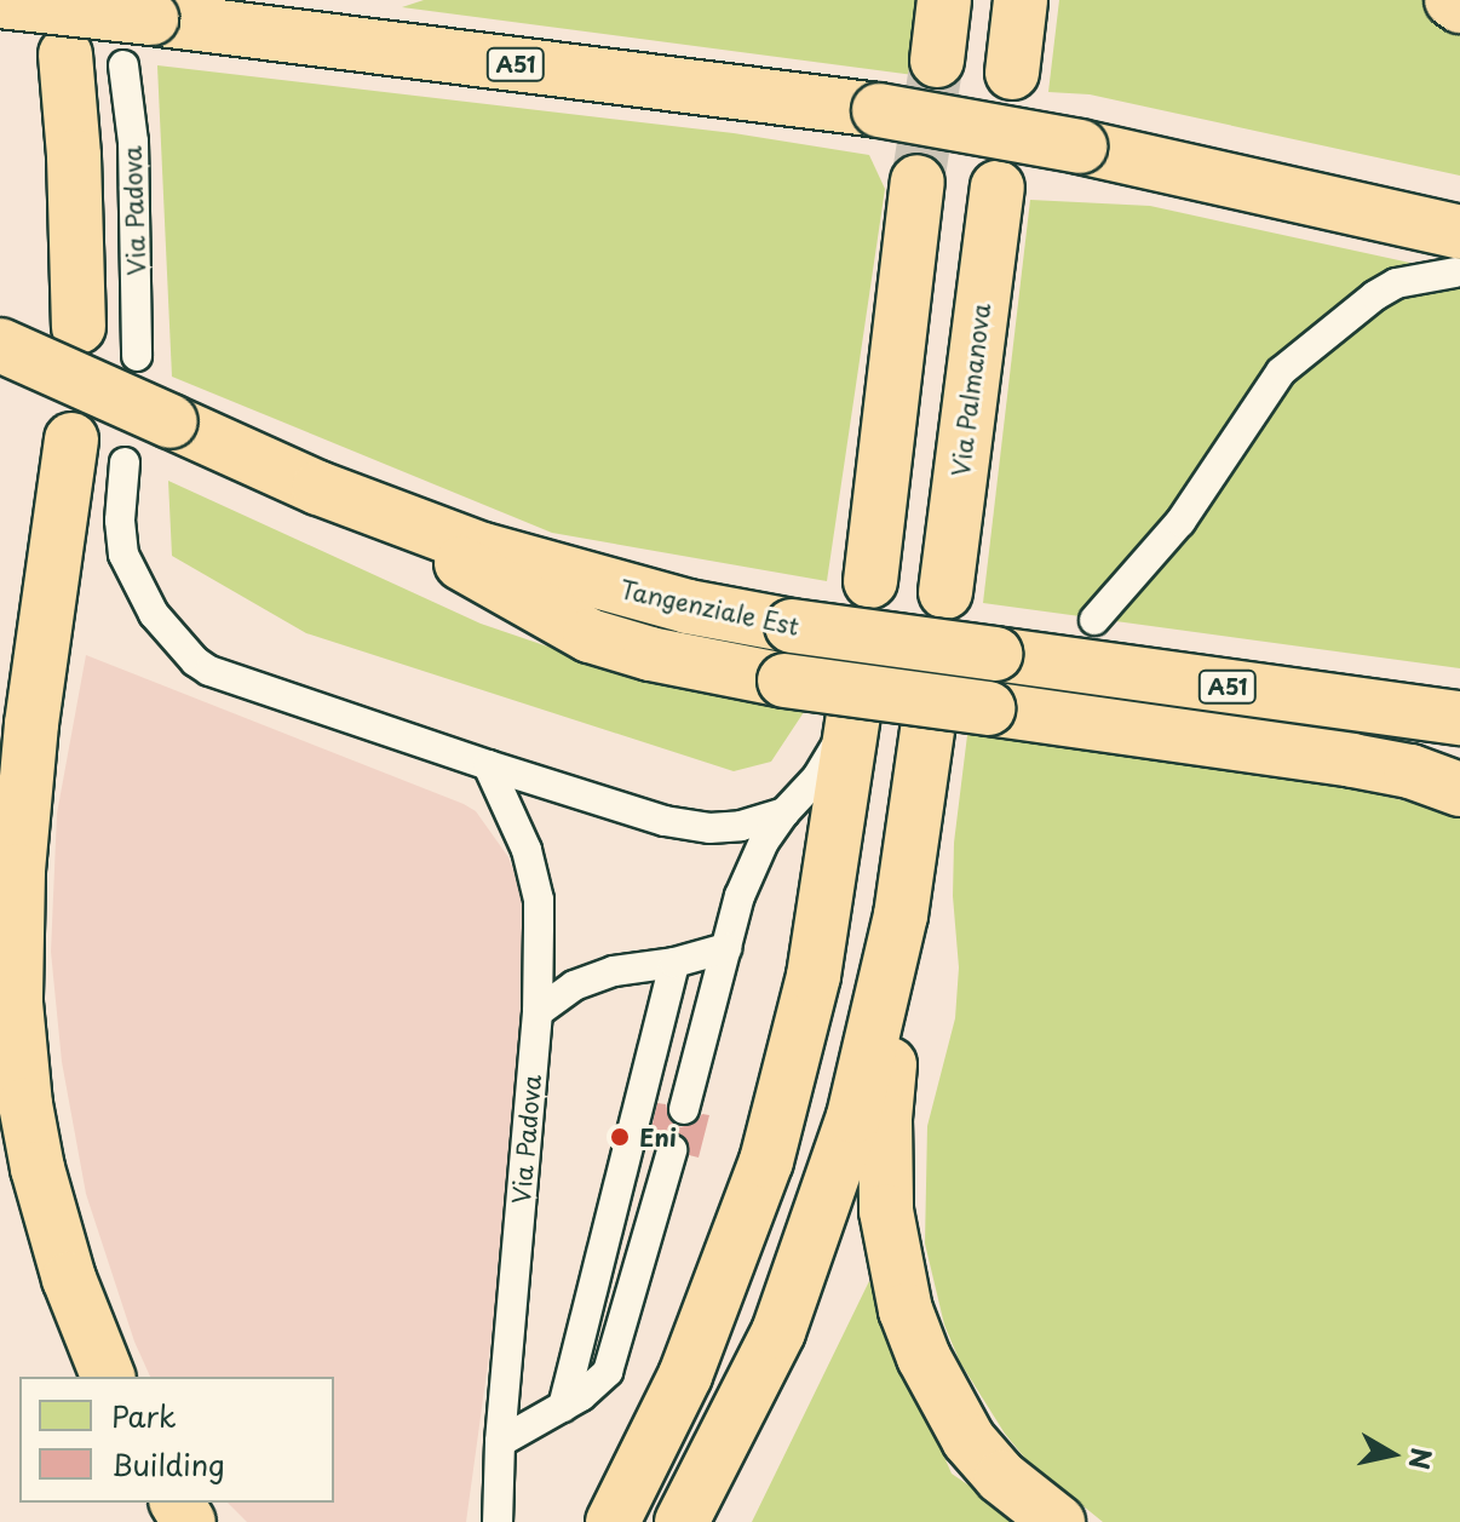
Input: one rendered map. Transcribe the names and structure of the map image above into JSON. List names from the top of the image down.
{
  "streets": {
    "highway": ["A51", "Via Palmanova", "Tangenziale Est"],
    "lane": ["Via Padova"]
  },
  "places": ["Eni"],
  "legend": ["Park", "Building"],
  "north": "right"
}
